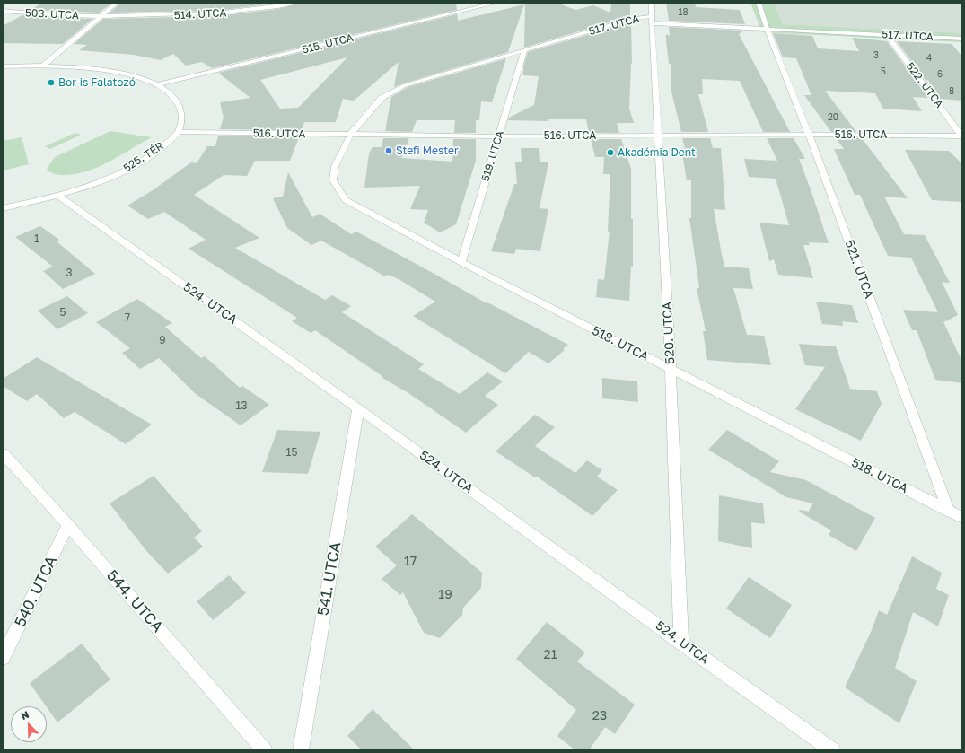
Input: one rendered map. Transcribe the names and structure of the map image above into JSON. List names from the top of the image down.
{
  "streets": {
    "street": [
      "503. UTCA",
      "514. UTCA",
      "517. UTCA",
      "515. UTCA",
      "522. UTCA",
      "516. UTCA",
      "519. UTCA",
      "525. TÉR",
      "521. UTCA",
      "524. UTCA",
      "520. UTCA",
      "518. UTCA",
      "541. UTCA",
      "540. UTCA",
      "544. UTCA"
    ]
  },
  "crossings": [
    ["503. UTCA", "514. UTCA"],
    ["517. UTCA", "522. UTCA"],
    ["517. UTCA", "516. UTCA"],
    ["517. UTCA", "519. UTCA"],
    ["517. UTCA", "521. UTCA"],
    ["517. UTCA", "520. UTCA"],
    ["517. UTCA", "518. UTCA"],
    ["515. UTCA", "525. TÉR"],
    ["522. UTCA", "516. UTCA"],
    ["516. UTCA", "519. UTCA"],
    ["516. UTCA", "525. TÉR"],
    ["516. UTCA", "521. UTCA"],
    ["516. UTCA", "520. UTCA"],
    ["516. UTCA", "518. UTCA"],
    ["519. UTCA", "518. UTCA"],
    ["525. TÉR", "524. UTCA"],
    ["521. UTCA", "518. UTCA"],
    ["524. UTCA", "520. UTCA"],
    ["524. UTCA", "541. UTCA"],
    ["520. UTCA", "518. UTCA"],
    ["540. UTCA", "544. UTCA"]
  ],
  "places": ["Bor-is Falatozó", "Stefi Mester", "Akadémia Dent"],
  "house_numbers": [
    "18",
    "3",
    "4",
    "5",
    "6",
    "8",
    "20",
    "1",
    "3",
    "5",
    "7",
    "9",
    "13",
    "15",
    "17",
    "19",
    "21",
    "23"
  ],
  "north": "top left"
}
